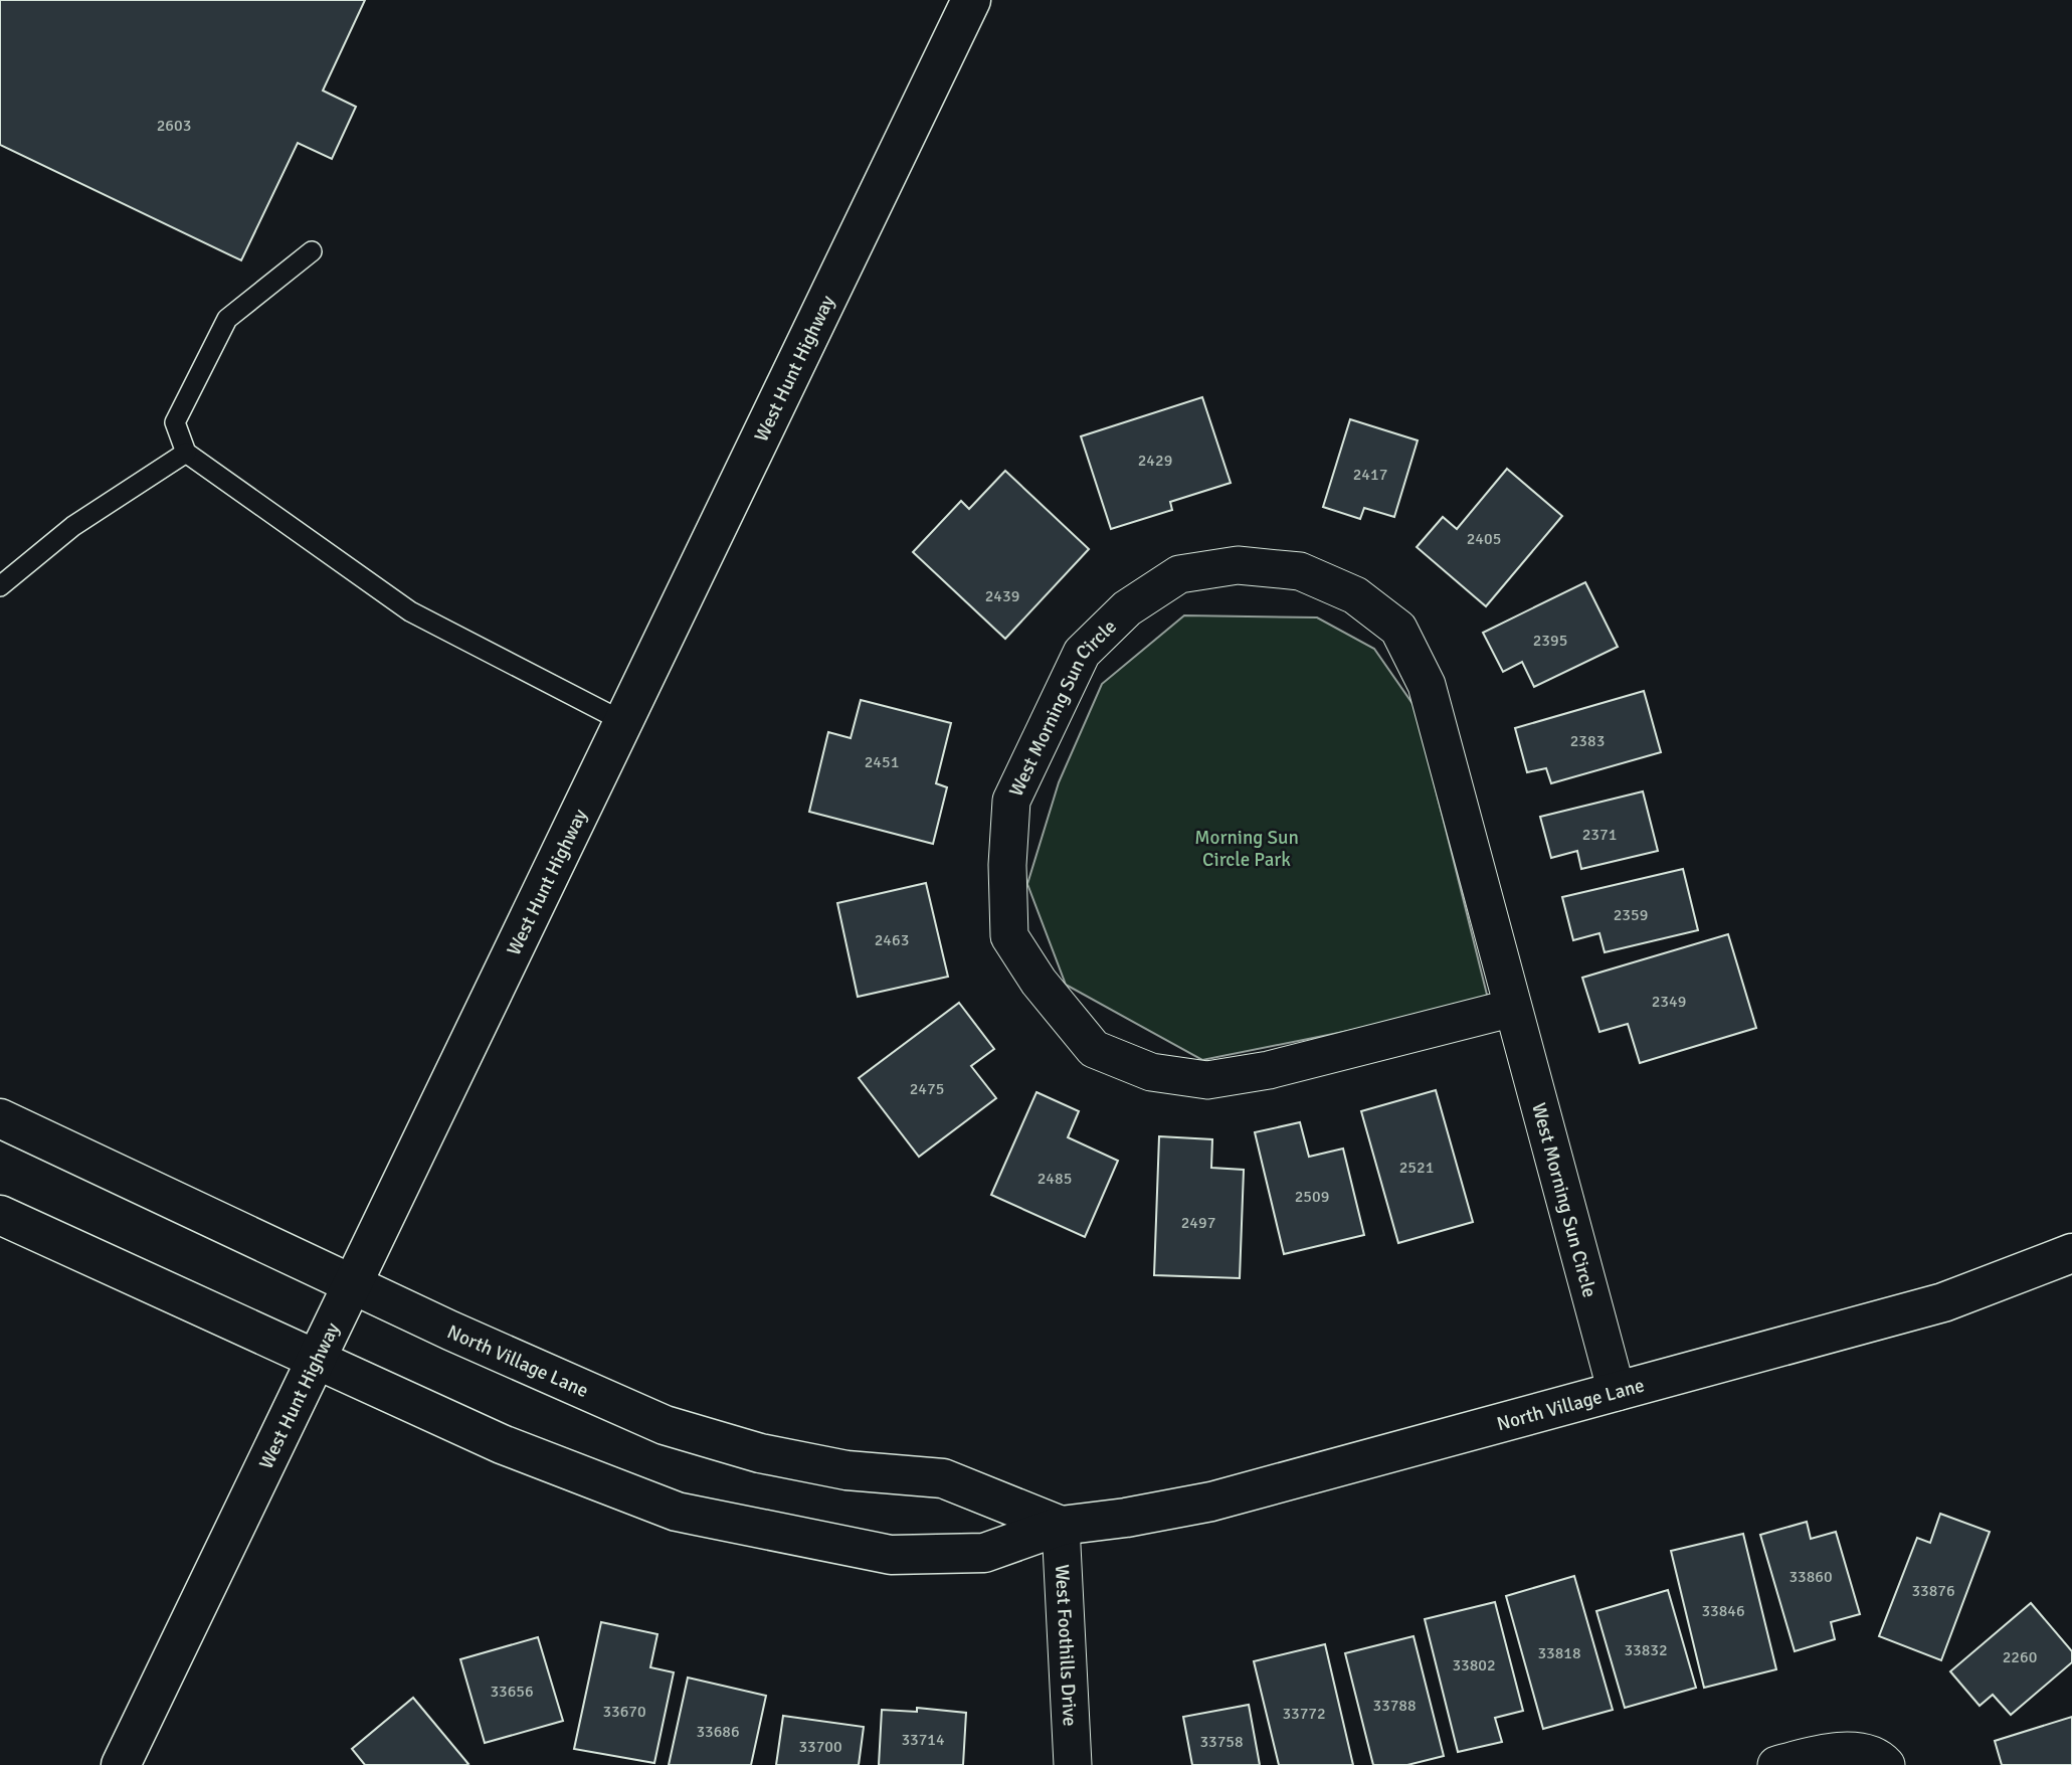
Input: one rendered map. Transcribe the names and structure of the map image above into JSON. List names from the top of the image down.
{
  "streets": {
    "street": [
      "West Hunt Highway",
      "West Morning Sun Circle",
      "North Village Lane",
      "West Foothills Drive"
    ]
  },
  "crossings": [
    ["West Hunt Highway", "North Village Lane"],
    ["West Morning Sun Circle", "North Village Lane"],
    ["North Village Lane", "West Foothills Drive"]
  ],
  "parks": ["Morning Sun Circle Park"],
  "house_numbers": [
    "2603",
    "2429",
    "2417",
    "2405",
    "2439",
    "2395",
    "2383",
    "2451",
    "2371",
    "2359",
    "2463",
    "2349",
    "2475",
    "2521",
    "2485",
    "2509",
    "2497",
    "33860",
    "33876",
    "33846",
    "33832",
    "33818",
    "2260",
    "33802",
    "33656",
    "33788",
    "33670",
    "33772",
    "33686",
    "33714",
    "33758",
    "33700"
  ]
}
